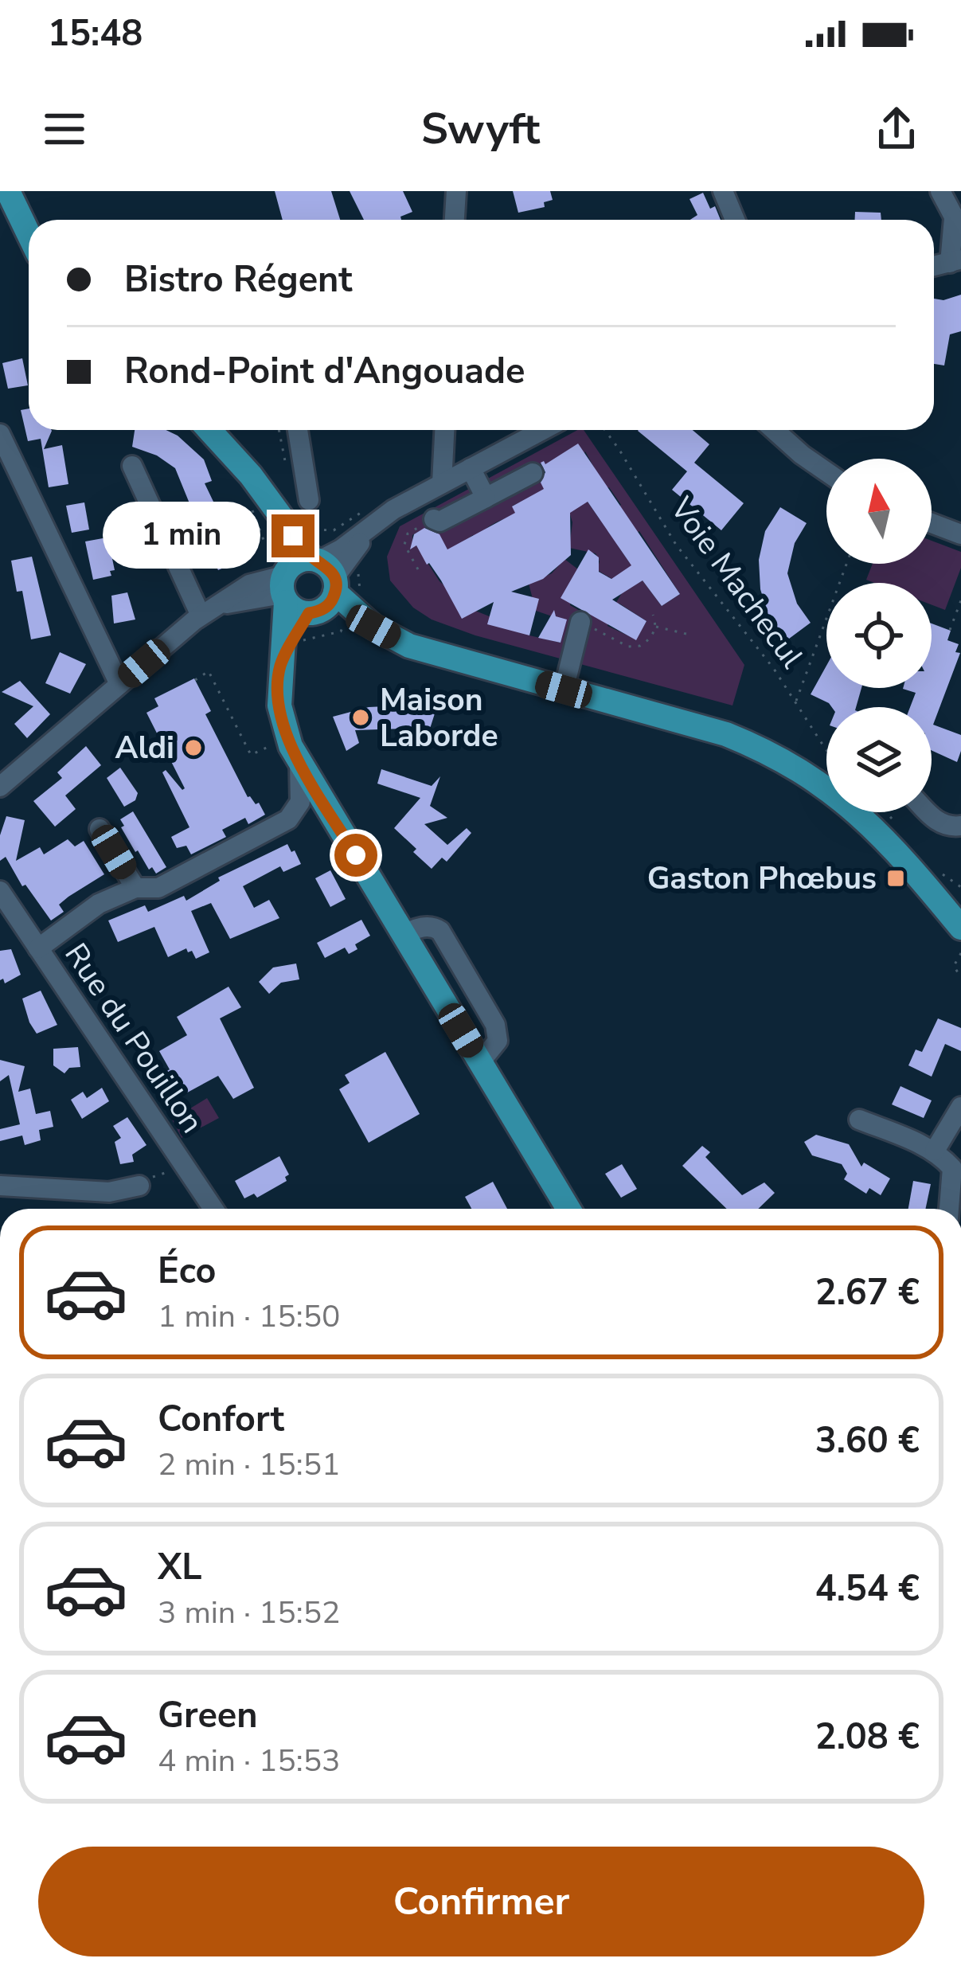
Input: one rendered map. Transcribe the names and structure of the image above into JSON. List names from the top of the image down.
{
  "streets": {
    "street": ["Rue du Pouillon"],
    "path": ["Voie Machecul"]
  },
  "places": {
    "other": ["Maison Laborde", "Aldi"],
    "transit": ["Gaston Phœbus"]
  },
  "north": "top",
  "page": {
    "status": "15:48",
    "header": "Swyft",
    "banner": ["Bistro Régent", "Rond-Point d'Angouade"],
    "bubble": "1 min",
    "list": [
      {
        "name": "Éco",
        "note": "1 min · 15:50",
        "value": "2.67 €"
      },
      {
        "name": "Confort",
        "note": "2 min · 15:51",
        "value": "3.60 €"
      },
      {
        "name": "XL",
        "note": "3 min · 15:52",
        "value": "4.54 €"
      },
      {
        "name": "Green",
        "note": "4 min · 15:53",
        "value": "2.08 €"
      }
    ],
    "buttons": "Confirmer"
  }
}
